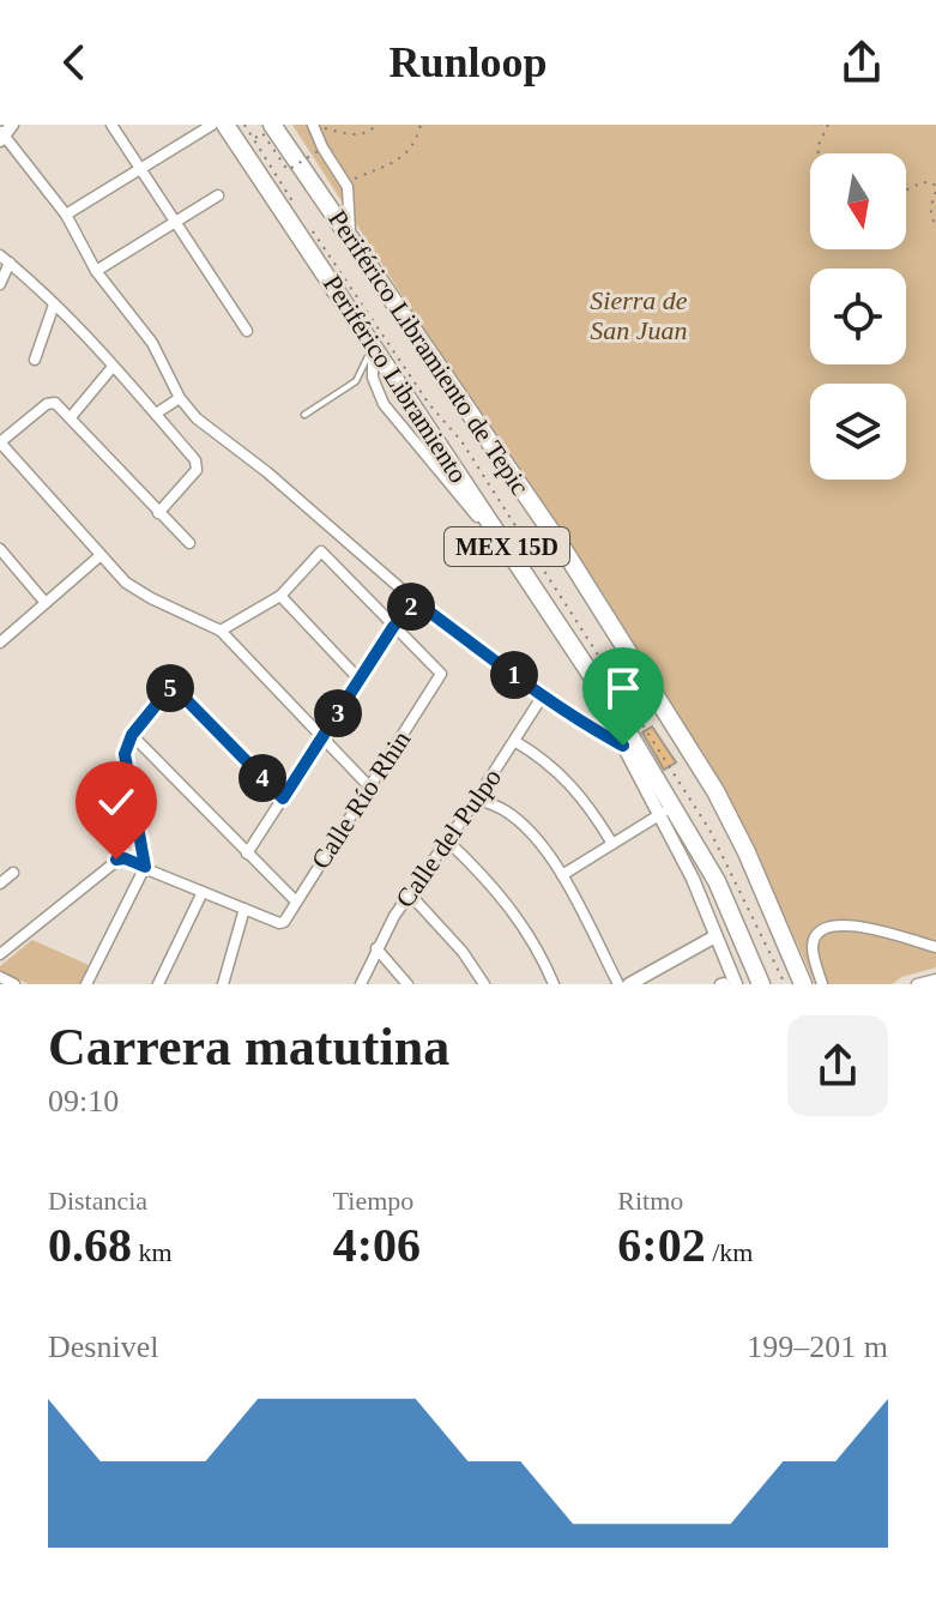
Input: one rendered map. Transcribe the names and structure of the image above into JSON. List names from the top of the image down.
{
  "streets": {
    "highway": ["Periférico Libramiento de Tepic", "Periférico Libramiento", "MEX 15D"],
    "street": ["Calle Río Rhin", "Calle del Pulpo"]
  },
  "parks": ["Sierra de San Juan"],
  "north": "bottom",
  "page": {
    "header": "Runloop",
    "pins": [
      "2",
      "1",
      "5",
      "3",
      "4"
    ],
    "heading": ["Carrera matutina", "09:10"],
    "stats": [
      ["Distancia", "0.68 km"],
      ["Tiempo", "4:06"],
      ["Ritmo", "6:02 /km"]
    ],
    "chart": ["Desnivel", "199–201 m"]
  }
}
